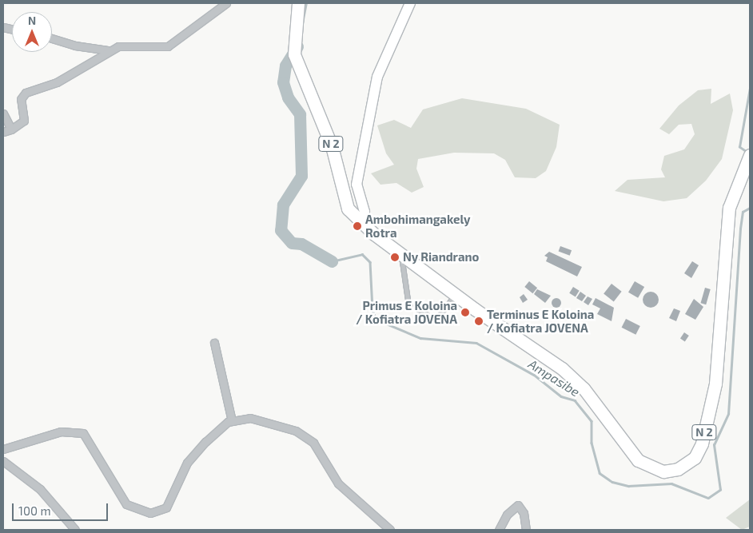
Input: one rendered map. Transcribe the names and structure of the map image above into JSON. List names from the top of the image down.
{
  "streets": {
    "main road": ["N 2"]
  },
  "water": ["Ampasibe"],
  "places": [
    "Ambohimangakely Rotra",
    "Ny Riandrano",
    "Primus E Koloina / Kofiatra JOVENA",
    "Terminus E Koloina / Kofiatra JOVENA"
  ],
  "scale_bar": "100 m",
  "north": "top"
}
